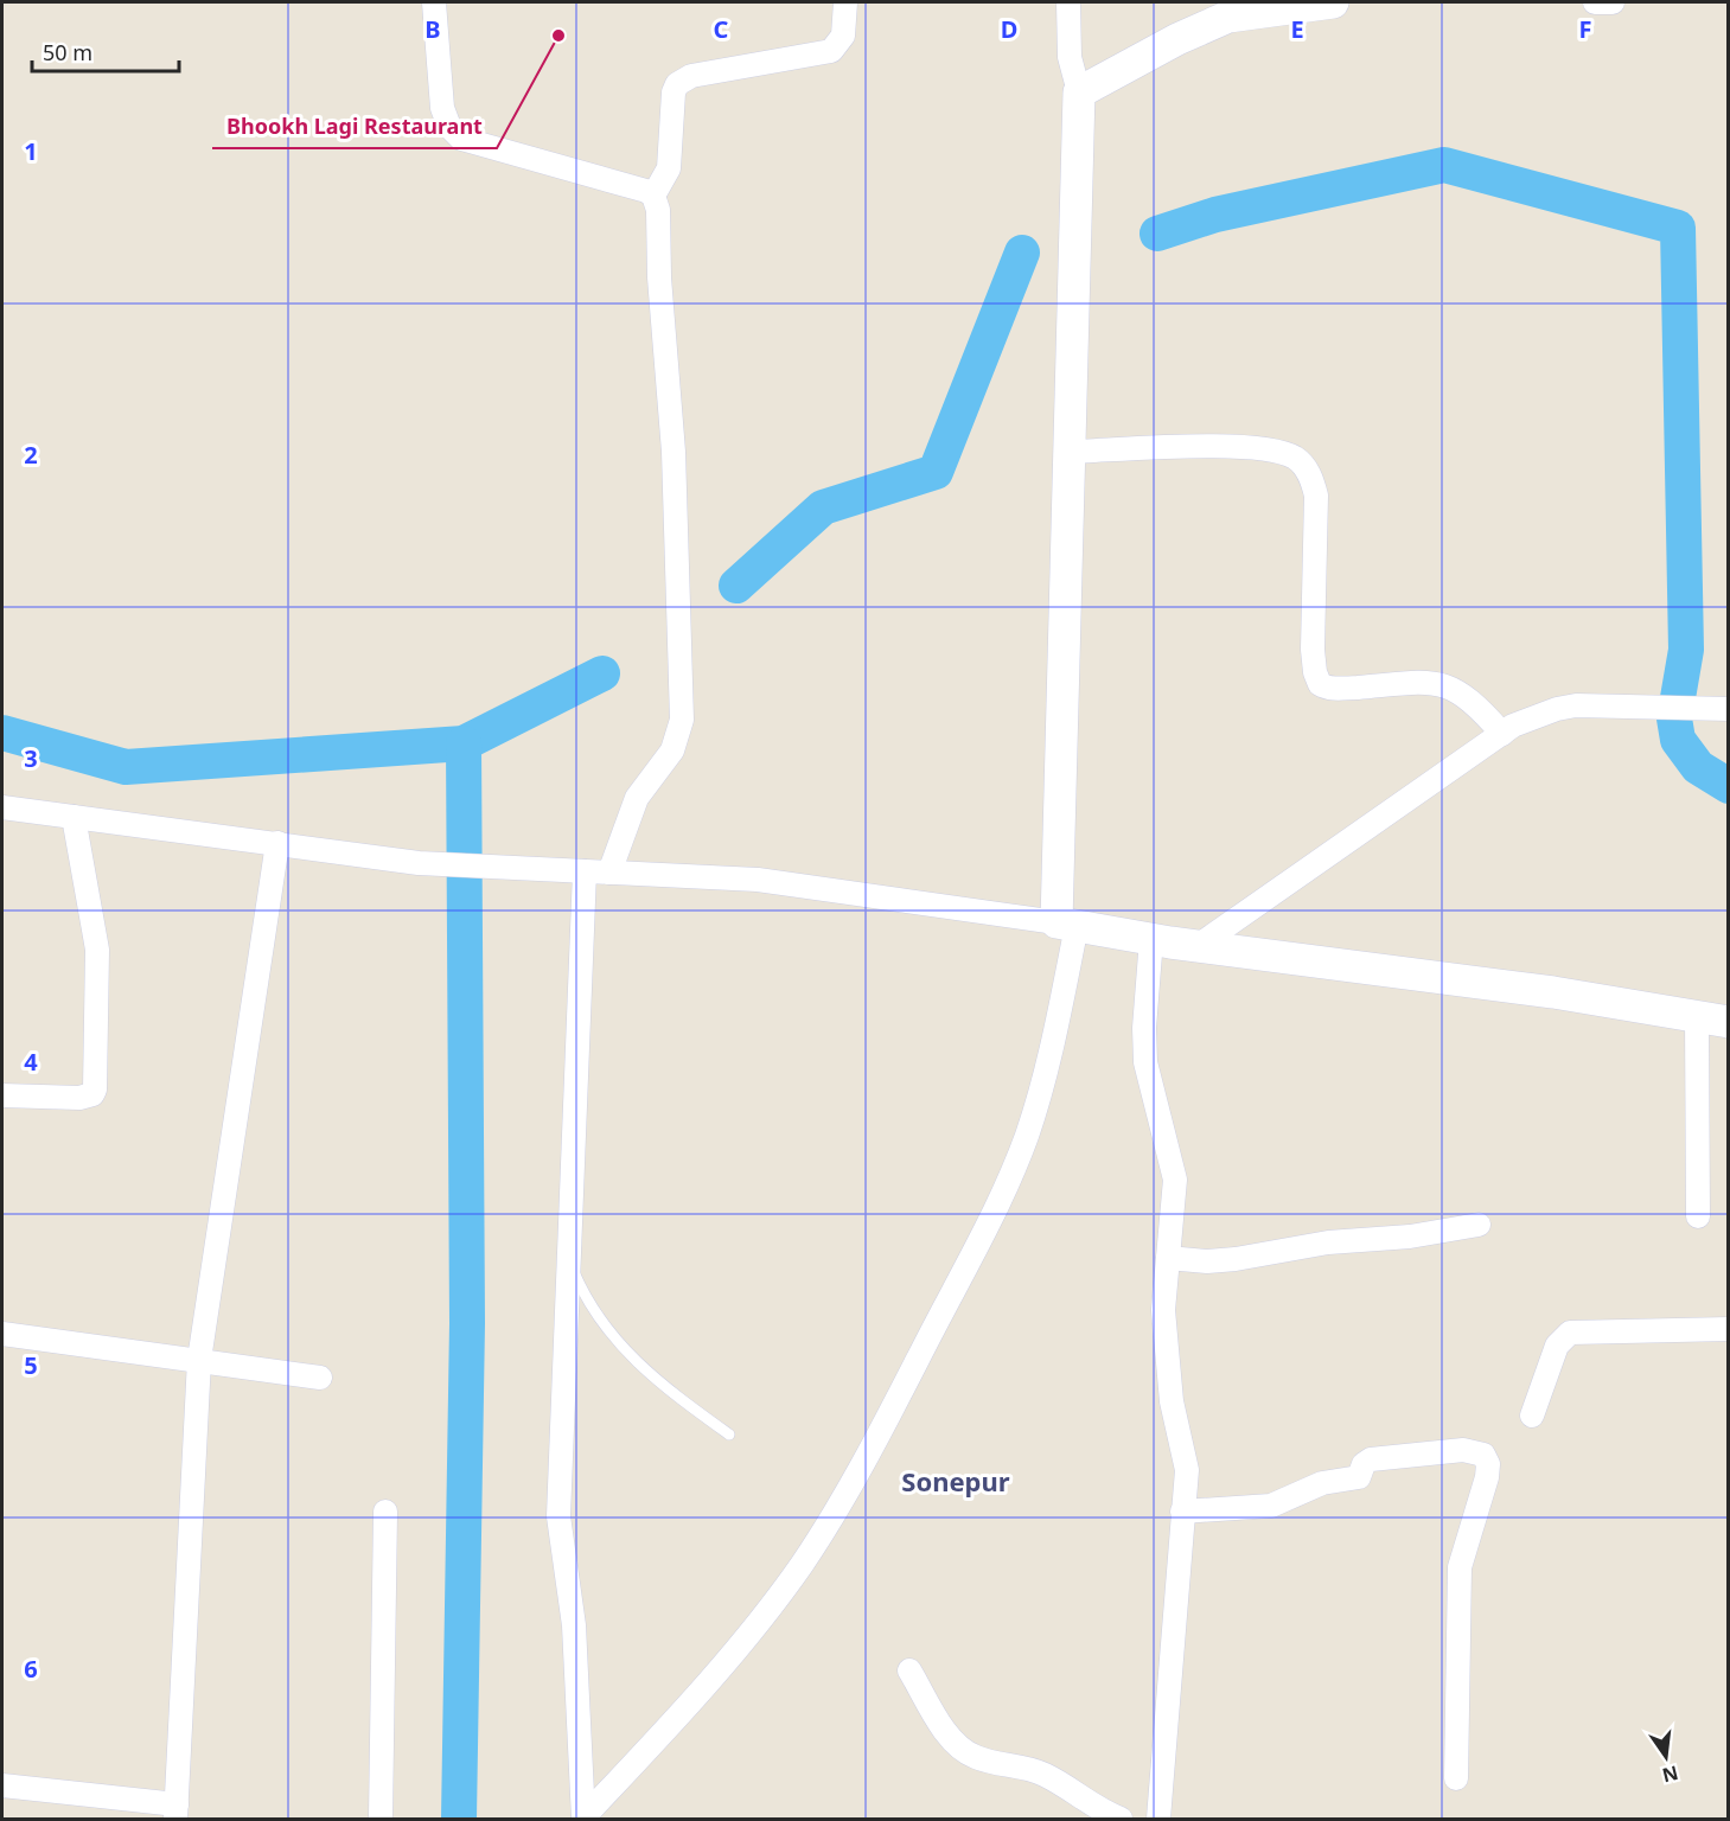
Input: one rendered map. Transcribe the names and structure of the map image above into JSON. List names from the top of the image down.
{
  "districts": ["Sonepur"],
  "places": ["Bhookh Lagi Restaurant"],
  "scale_bar": "50 m",
  "north": "bottom",
  "grid": {
    "columns": [
      "B",
      "C",
      "D",
      "E",
      "F"
    ],
    "rows": [
      "1",
      "2",
      "3",
      "4",
      "5",
      "6"
    ]
  }
}
